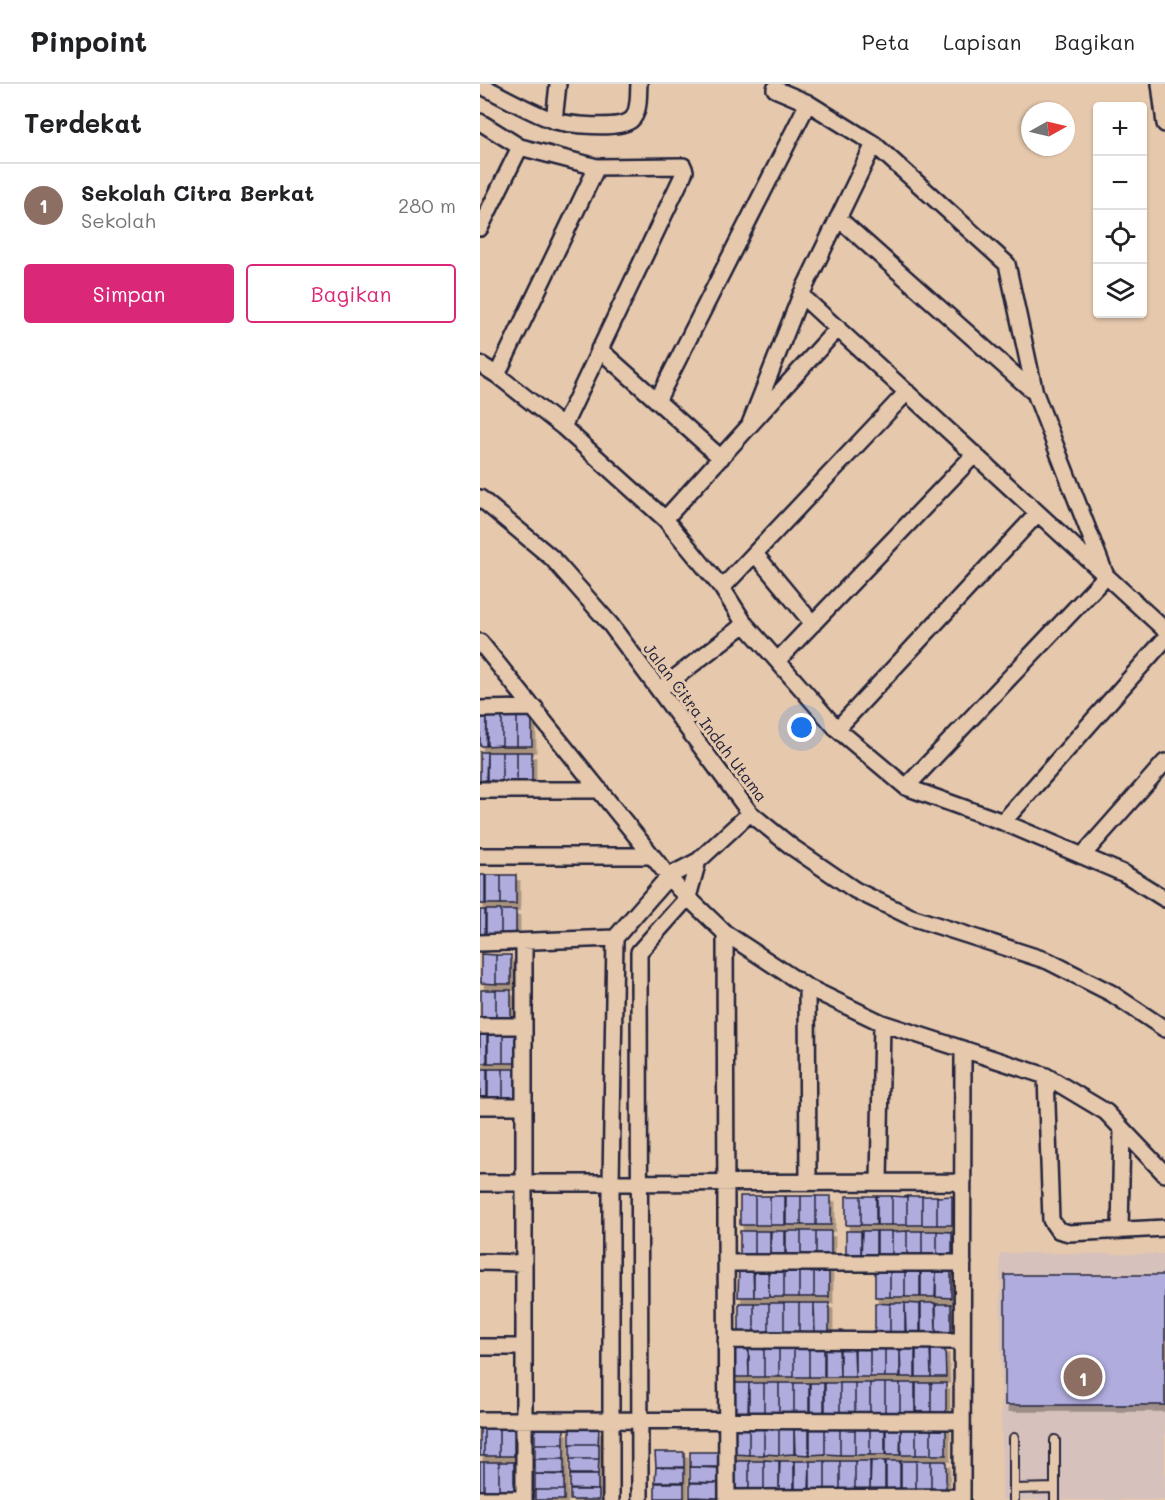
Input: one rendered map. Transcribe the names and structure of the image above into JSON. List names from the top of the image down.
{
  "streets": {
    "street": ["Jalan Citra Indah Utama"]
  },
  "north": "right",
  "page": {
    "header": "Pinpoint",
    "nav": ["Peta", "Lapisan", "Bagikan"],
    "heading": "Terdekat",
    "map_buttons": ["+", "−"],
    "list": [
      {
        "mark": "1",
        "name": "Sekolah Citra Berkat",
        "note": "Sekolah",
        "value": "280 m"
      }
    ],
    "buttons": ["Simpan", "Bagikan"],
    "pins": "1"
  }
}
